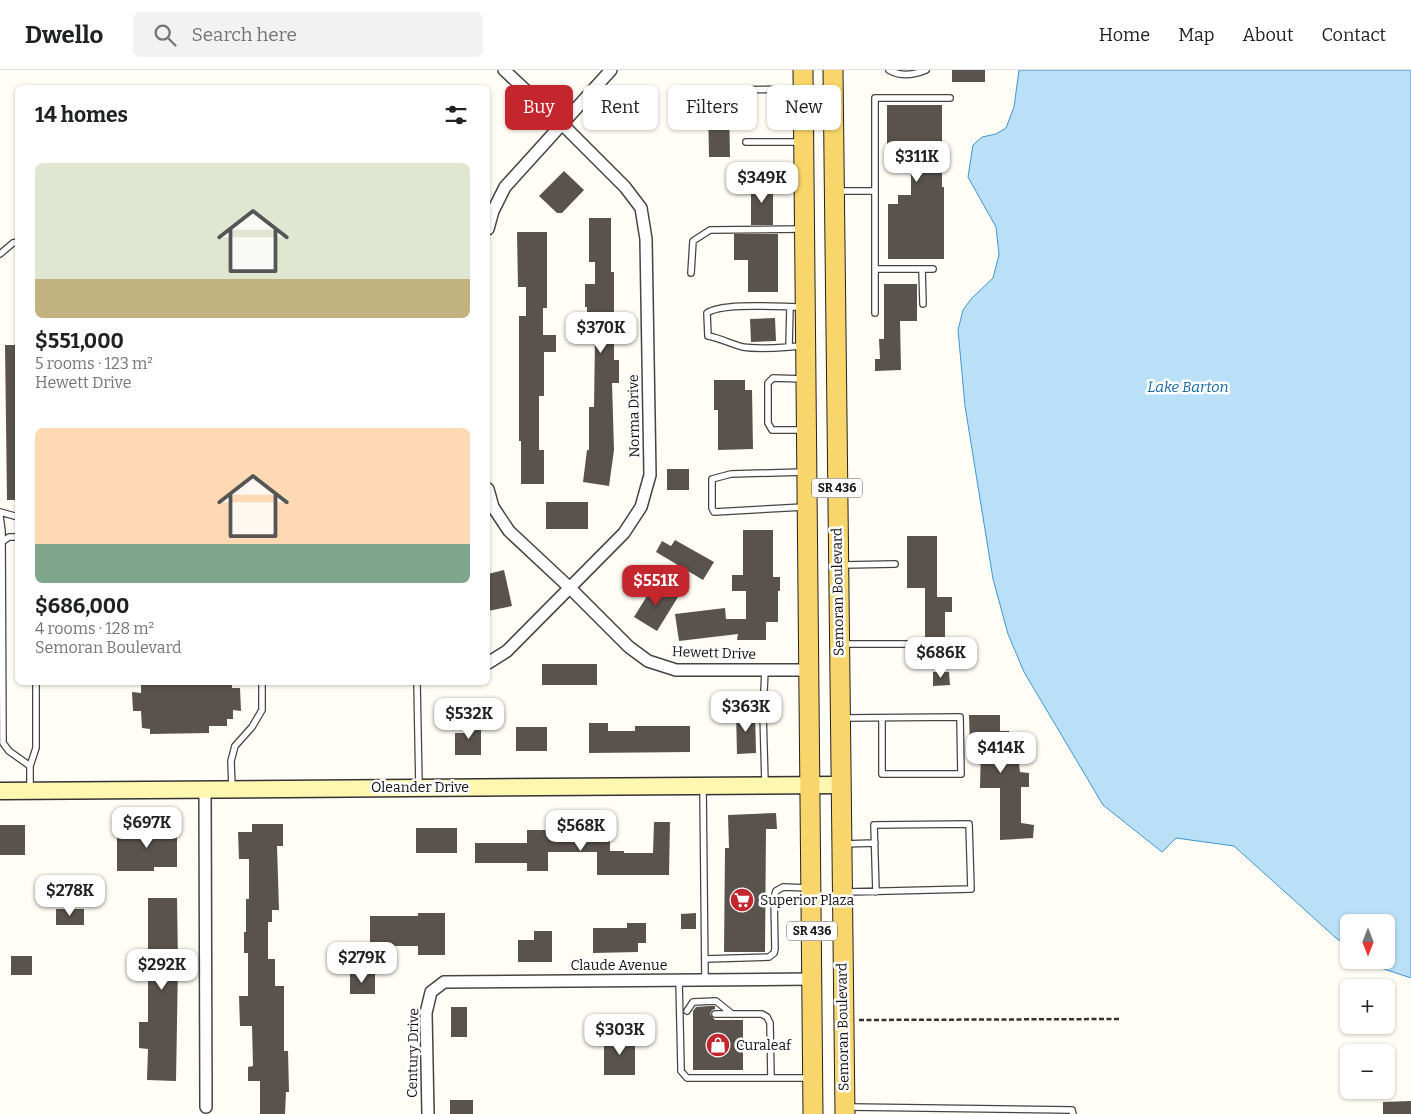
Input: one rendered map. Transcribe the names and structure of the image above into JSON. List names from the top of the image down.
{
  "streets": {
    "main road": ["SR 436", "Semoran Boulevard"],
    "street": [
      "Norma Drive",
      "Hewett Drive",
      "Oleander Drive",
      "Claude Avenue",
      "Century Drive"
    ]
  },
  "crossings": [
    ["Norma Drive", "Hewett Drive"],
    ["SR 436", "Hewett Drive"],
    ["SR 436", "Oleander Drive"],
    ["SR 436", "Claude Avenue"],
    ["Semoran Boulevard", "Oleander Drive"],
    ["Claude Avenue", "Century Drive"]
  ],
  "water": ["Lake Barton"],
  "places": {
    "supermarket": ["Superior Plaza"],
    "shop": ["Curaleaf"]
  },
  "north": "bottom",
  "page": {
    "header": "Dwello",
    "search": "Search here",
    "nav": [
      "Home",
      "Map",
      "About",
      "Contact"
    ],
    "chip": [
      "Buy",
      "Rent",
      "Filters",
      "New"
    ],
    "heading": "14 homes",
    "price": [
      "$311K",
      "$349K",
      "$370K",
      "$551K",
      "$686K",
      "$363K",
      "$532K",
      "$414K",
      "$697K",
      "$568K",
      "$278K",
      "$279K",
      "$292K",
      "$303K"
    ],
    "list": [
      {
        "name": "$551,000",
        "note": "5 rooms · 123 m² · Hewett Drive"
      },
      {
        "name": "$686,000",
        "note": "4 rooms · 128 m² · Semoran Boulevard"
      }
    ],
    "map_buttons": ["+", "−"]
  }
}
